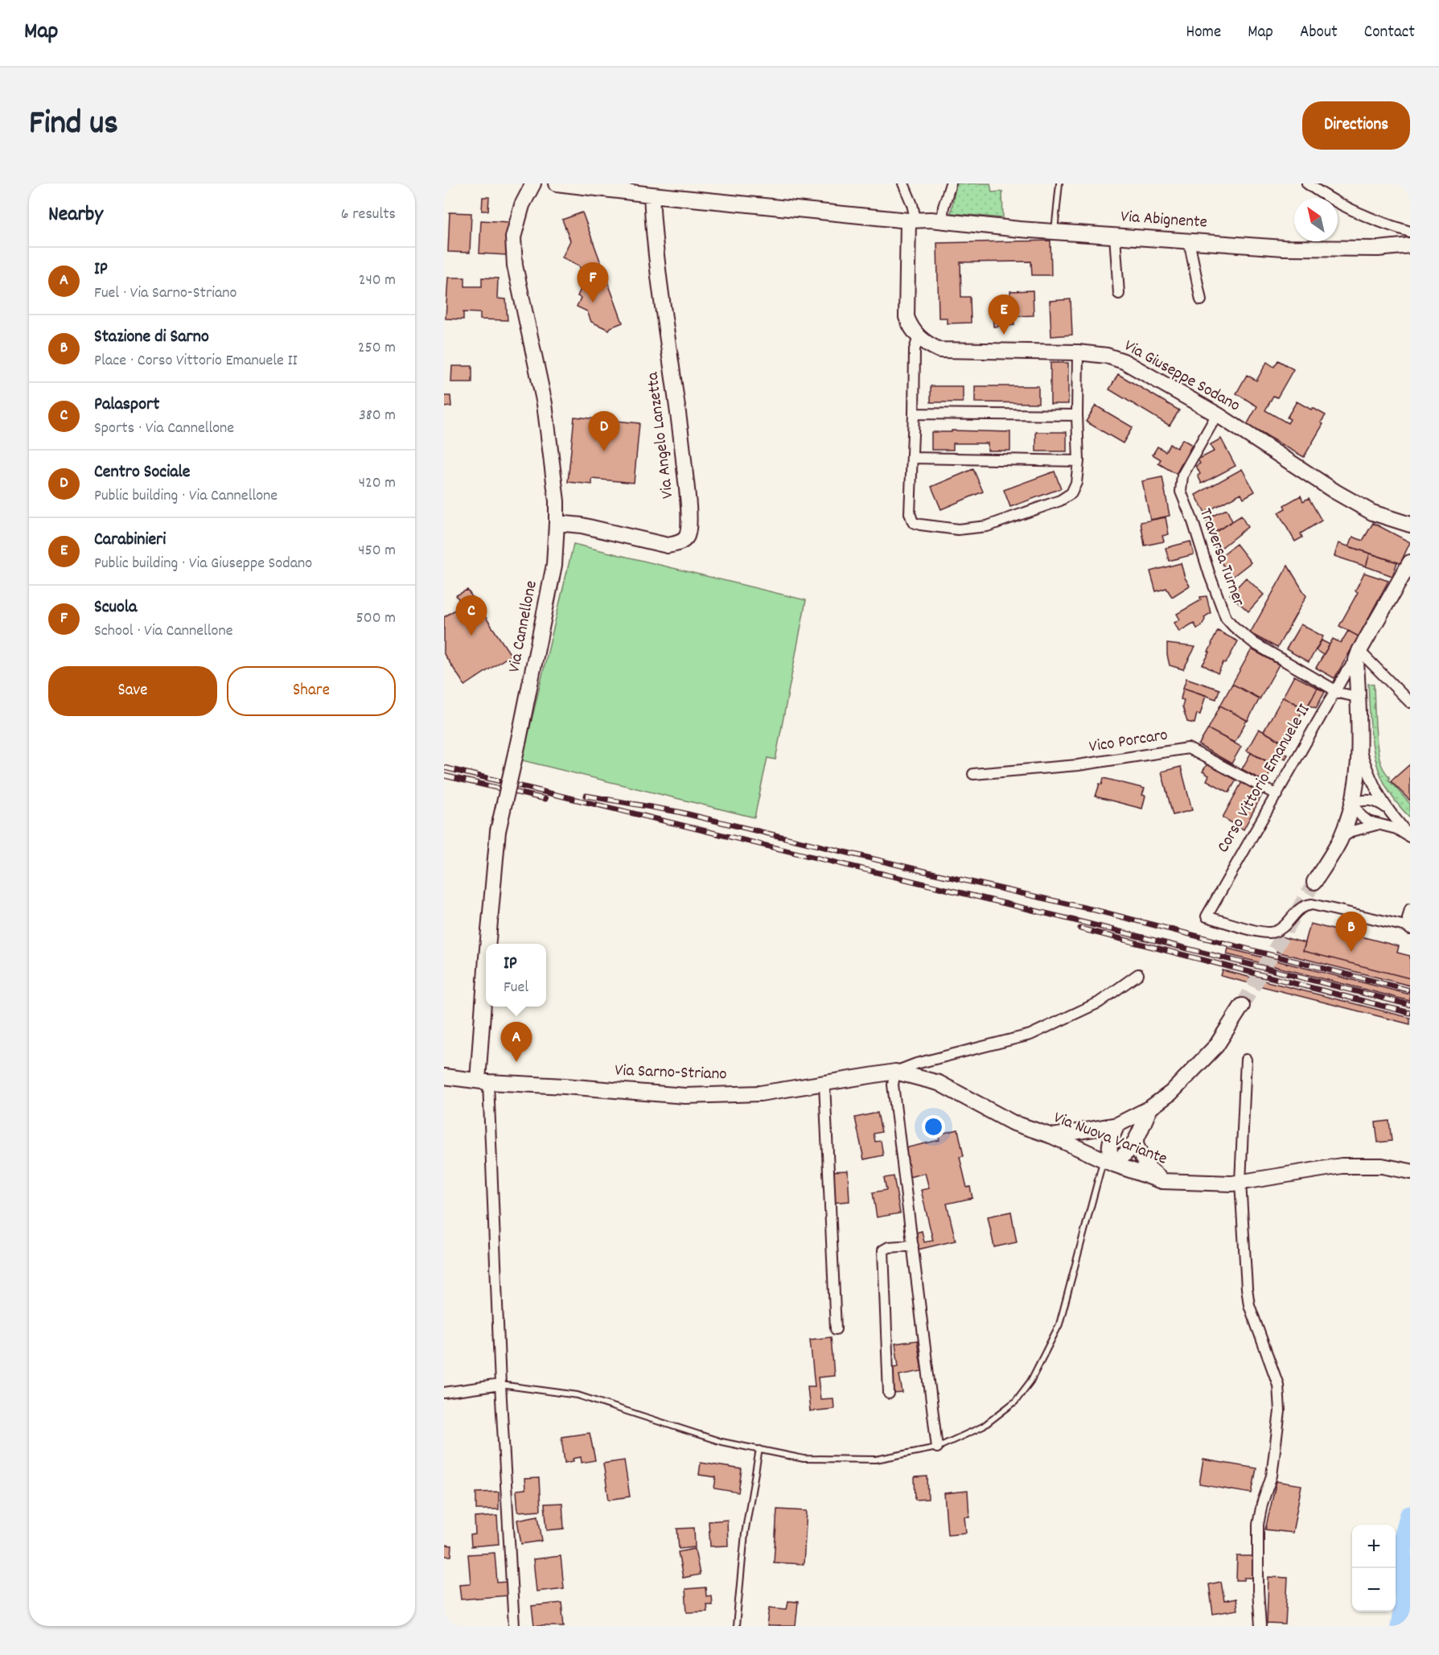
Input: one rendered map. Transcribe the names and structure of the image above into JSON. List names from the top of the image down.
{
  "streets": {
    "main road": [
      "Via Abignente",
      "Via Giuseppe Sodano",
      "Via Angelo Lanzetta",
      "Via Cannellone",
      "Corso Vittorio Emanuele II",
      "Via Sarno-Striano",
      "Via Nuova Variante"
    ],
    "street": ["Traversa Turner", "Vico Porcaro"]
  },
  "crossings": [
    ["Via Abignente", "Via Giuseppe Sodano"],
    ["Via Abignente", "Via Angelo Lanzetta"],
    ["Via Giuseppe Sodano", "Traversa Turner"],
    ["Via Angelo Lanzetta", "Via Cannellone"],
    ["Traversa Turner", "Corso Vittorio Emanuele II"],
    ["Via Cannellone", "Via Sarno-Striano"],
    ["Vico Porcaro", "Corso Vittorio Emanuele II"],
    ["Via Sarno-Striano", "Via Nuova Variante"]
  ],
  "north": "top left",
  "page": {
    "header": "Map",
    "nav": [
      "Home",
      "Map",
      "About",
      "Contact"
    ],
    "title": "Find us",
    "buttons": [
      "Directions",
      ["Save", "Share"]
    ],
    "heading": ["Nearby", "6 results"],
    "list": [
      {
        "mark": "A",
        "name": "IP",
        "note": "Fuel · Via Sarno-Striano",
        "value": "240 m"
      },
      {
        "mark": "B",
        "name": "Stazione di Sarno",
        "note": "Place · Corso Vittorio Emanuele II",
        "value": "250 m"
      },
      {
        "mark": "C",
        "name": "Palasport",
        "note": "Sports · Via Cannellone",
        "value": "380 m"
      },
      {
        "mark": "D",
        "name": "Centro Sociale",
        "note": "Public building · Via Cannellone",
        "value": "420 m"
      },
      {
        "mark": "E",
        "name": "Carabinieri",
        "note": "Public building · Via Giuseppe Sodano",
        "value": "450 m"
      },
      {
        "mark": "F",
        "name": "Scuola",
        "note": "School · Via Cannellone",
        "value": "500 m"
      }
    ],
    "pins": [
      "F",
      "E",
      "D",
      "C",
      "B",
      "A"
    ],
    "popup": ["IP", "Fuel"],
    "map_buttons": ["+", "−"]
  }
}
